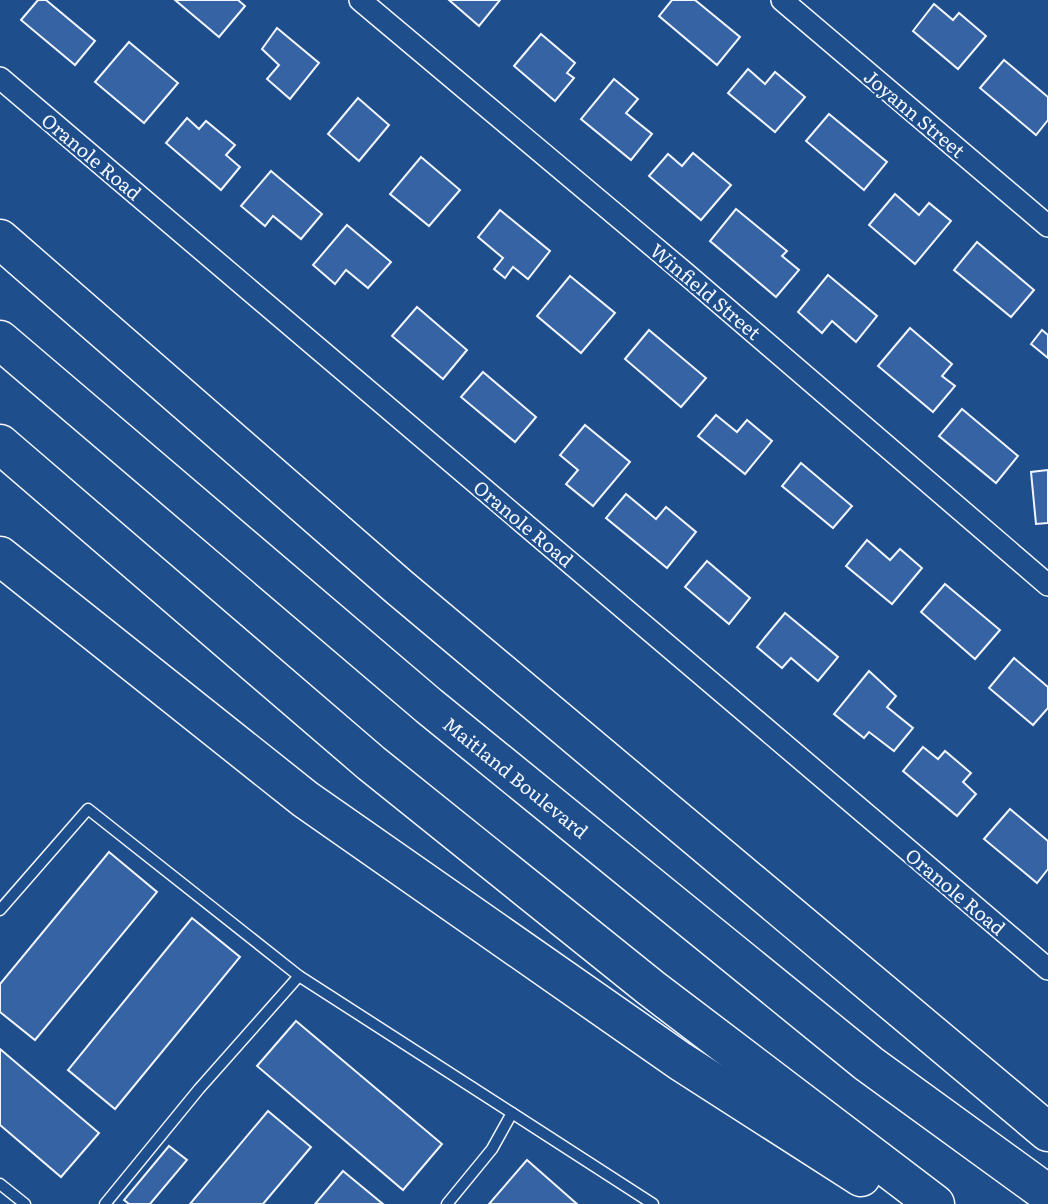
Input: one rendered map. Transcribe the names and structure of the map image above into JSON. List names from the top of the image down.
{
  "streets": {
    "highway": ["Maitland Boulevard"],
    "street": ["Joyann Street", "Oranole Road", "Winfield Street"]
  }
}
